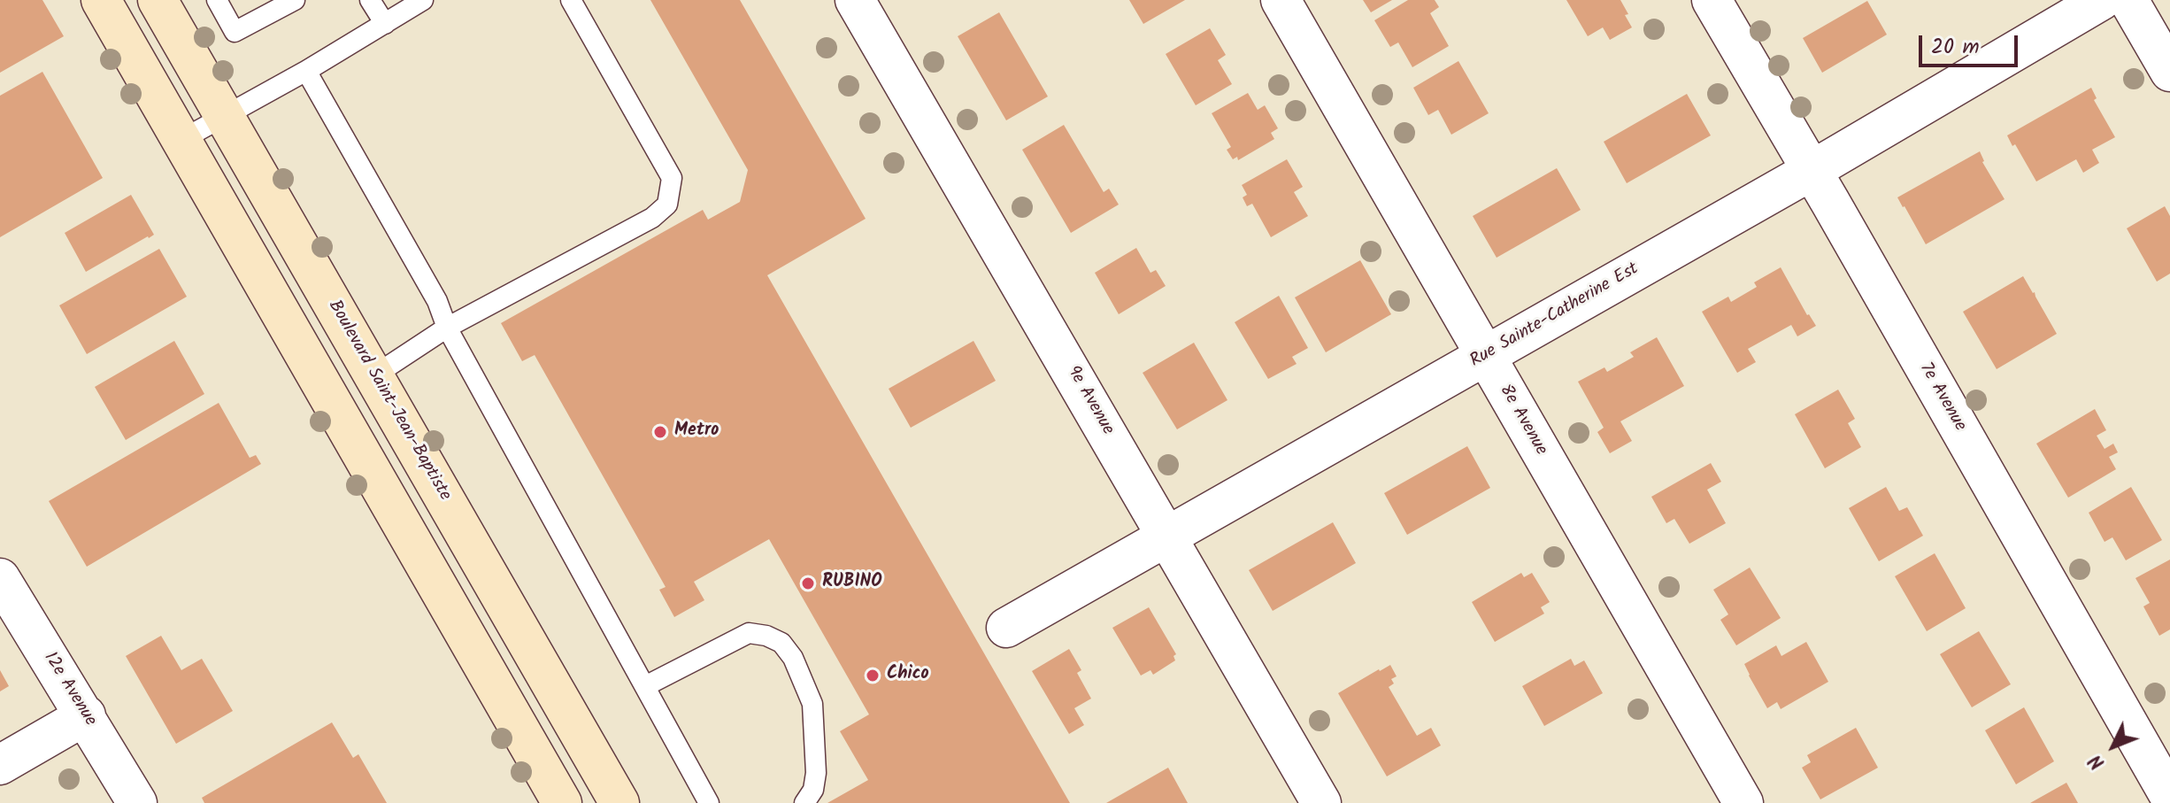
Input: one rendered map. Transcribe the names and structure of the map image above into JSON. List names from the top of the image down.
{
  "streets": {
    "main road": ["Boulevard Saint-Jean-Baptiste"],
    "street": [
      "Rue Sainte-Catherine Est",
      "7e Avenue",
      "9e Avenue",
      "8e Avenue",
      "12e Avenue"
    ]
  },
  "crossings": [
    ["Rue Sainte-Catherine Est", "7e Avenue"],
    ["Rue Sainte-Catherine Est", "9e Avenue"],
    ["Rue Sainte-Catherine Est", "8e Avenue"]
  ],
  "places": ["Metro", "RUBINO", "Chico"],
  "scale_bar": "20 m",
  "north": "bottom left"
}
